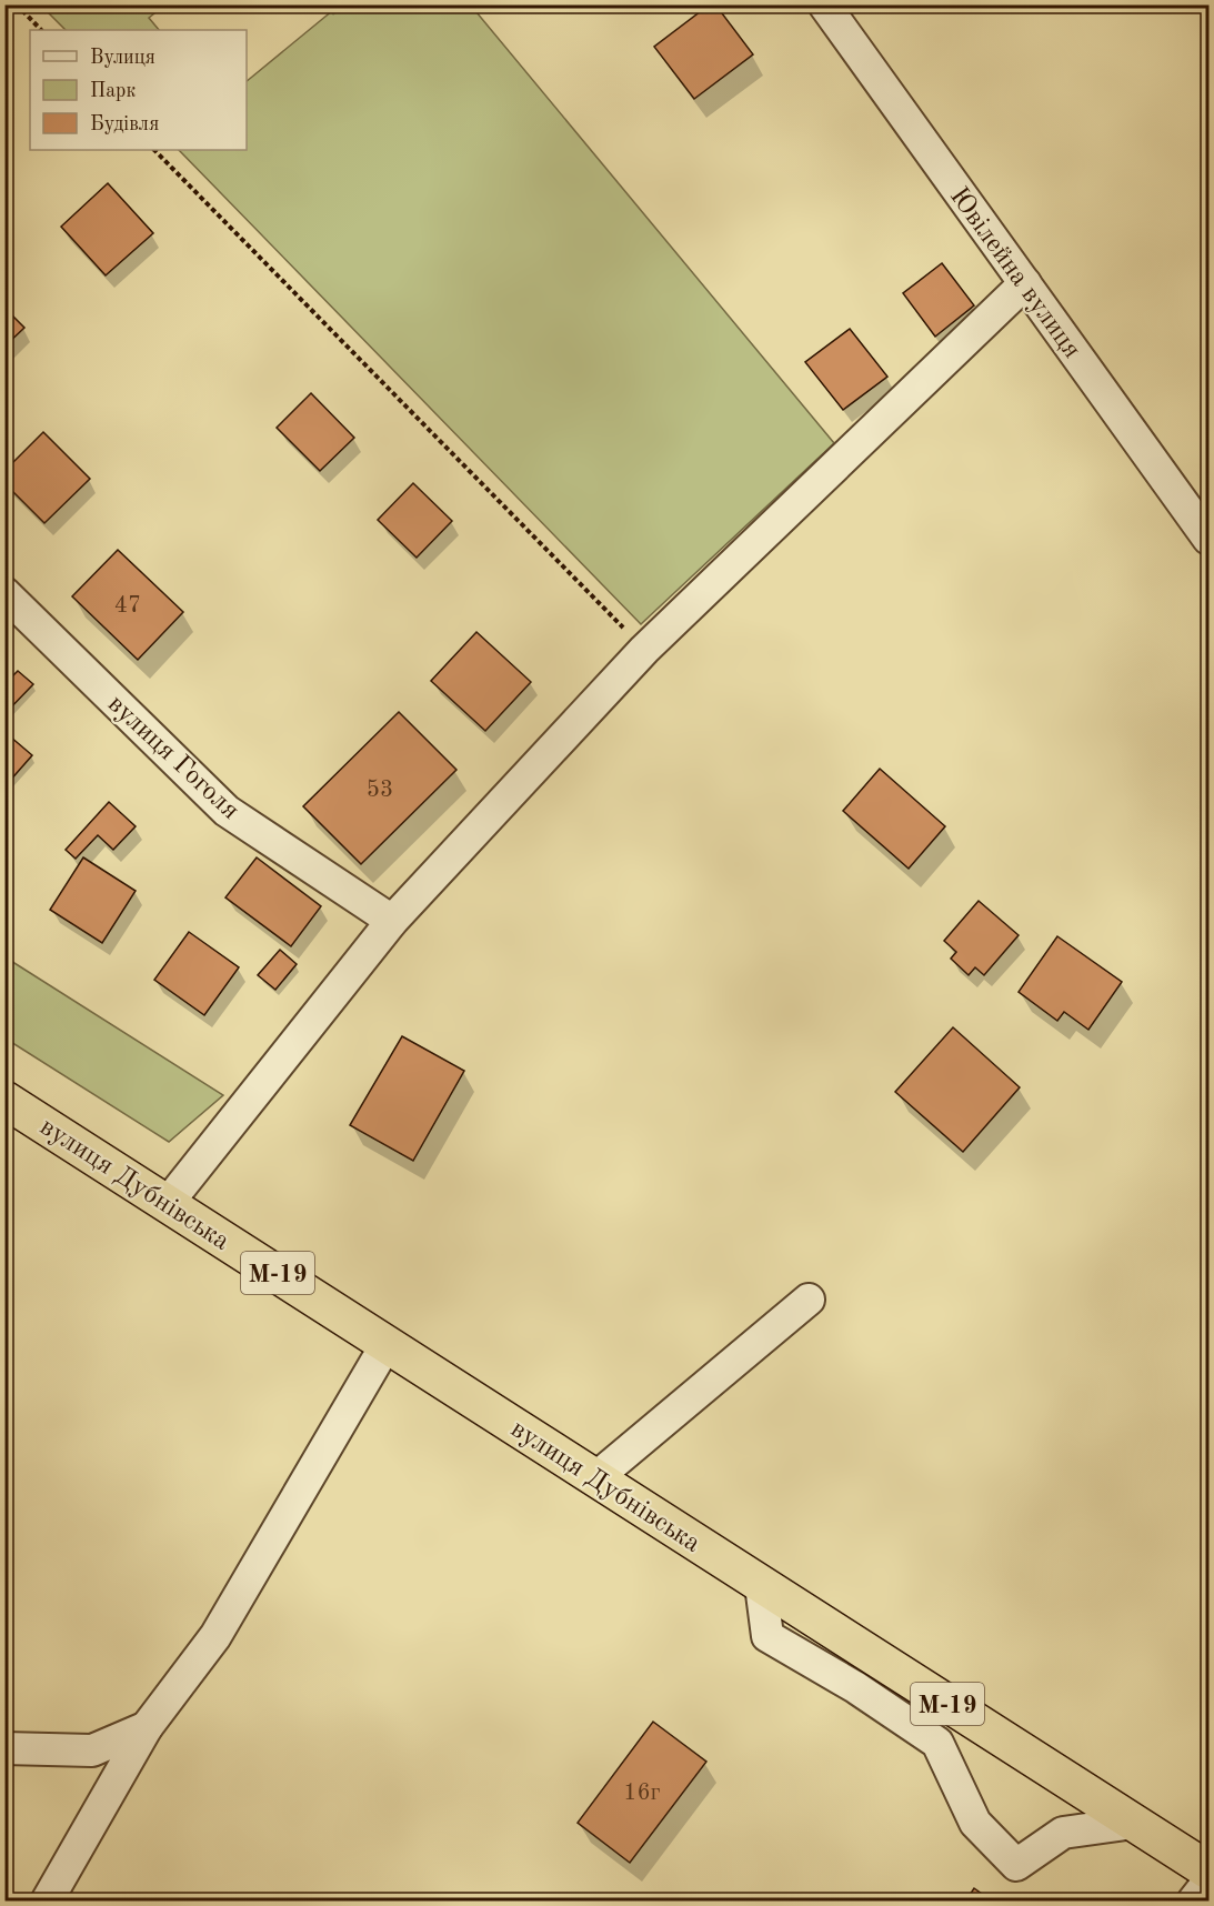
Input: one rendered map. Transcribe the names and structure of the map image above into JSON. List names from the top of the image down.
{
  "streets": {
    "highway": ["вулиця Дубнівська", "М-19"],
    "street": ["Ювілейна вулиця", "вулиця Гоголя"]
  },
  "house_numbers": ["47", "53", "16г"],
  "legend": ["Вулиця", "Парк", "Будівля"]
}
